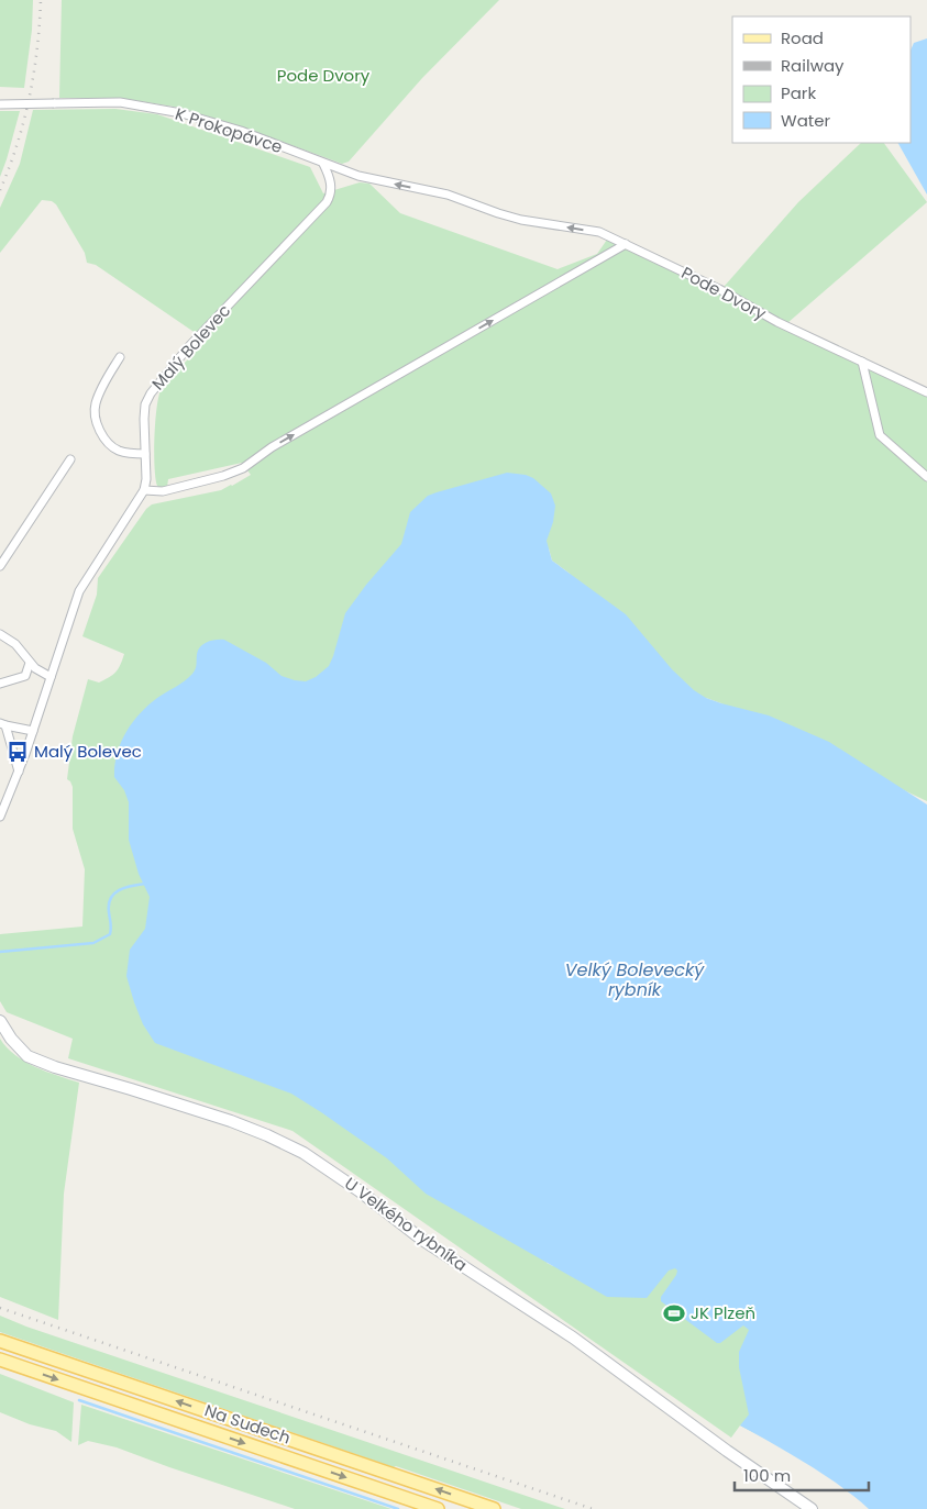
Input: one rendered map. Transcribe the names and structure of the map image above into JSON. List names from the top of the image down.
{
  "streets": {
    "main road": ["Na Sudech"],
    "street": [
      "K Prokopávce",
      "Pode Dvory",
      "Malý Bolevec",
      "U Velkého rybníka"
    ]
  },
  "crossings": [
    ["K Prokopávce", "Pode Dvory"],
    ["K Prokopávce", "Malý Bolevec"],
    ["Pode Dvory", "Malý Bolevec"]
  ],
  "one_way": ["Pode Dvory"],
  "water": ["Velký Bolevecký rybník"],
  "parks": ["Pode Dvory"],
  "places": {
    "bus stop": ["Malý Bolevec"],
    "sports": ["JK Plzeň"]
  },
  "legend": [
    "Road",
    "Railway",
    "Park",
    "Water"
  ],
  "scale_bar": "100 m"
}
